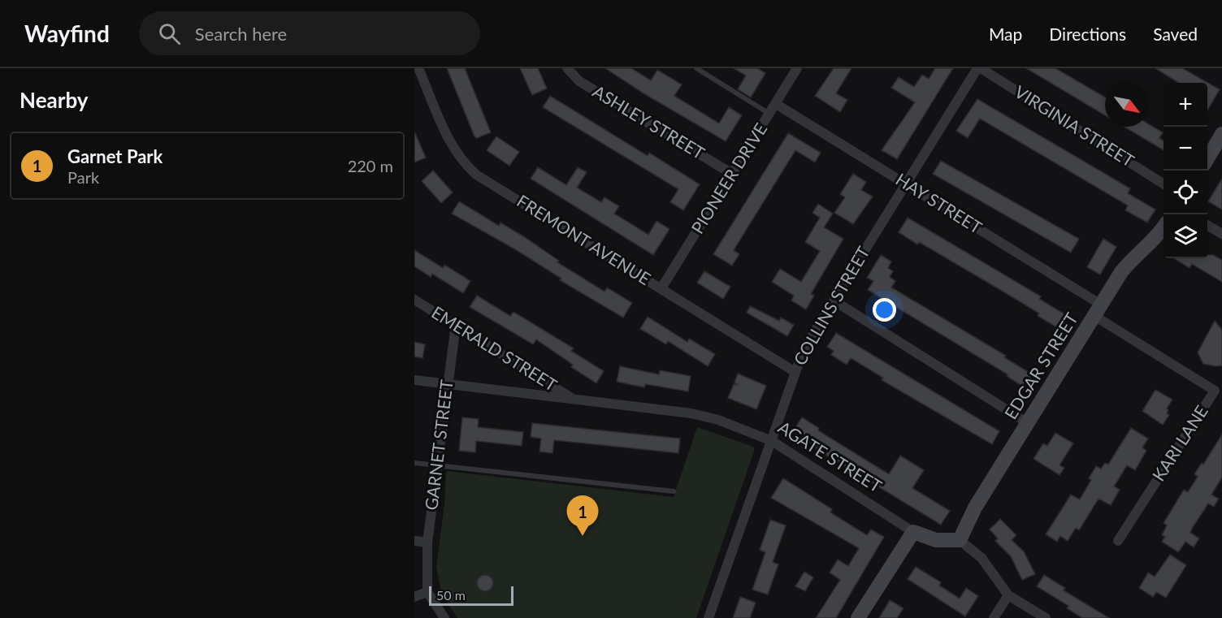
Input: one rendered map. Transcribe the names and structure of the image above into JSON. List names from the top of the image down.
{
  "streets": {
    "street": [
      "ASHLEY STREET",
      "VIRGINIA STREET",
      "PIONEER DRIVE",
      "HAY STREET",
      "FREMONT AVENUE",
      "COLLINS STREET",
      "EMERALD STREET",
      "EDGAR STREET",
      "KARI LANE",
      "GARNET STREET",
      "AGATE STREET"
    ]
  },
  "crossings": [
    ["ASHLEY STREET", "PIONEER DRIVE"],
    ["VIRGINIA STREET", "COLLINS STREET"],
    ["PIONEER DRIVE", "HAY STREET"],
    ["PIONEER DRIVE", "FREMONT AVENUE"],
    ["HAY STREET", "COLLINS STREET"],
    ["HAY STREET", "EDGAR STREET"],
    ["HAY STREET", "KARI LANE"],
    ["FREMONT AVENUE", "COLLINS STREET"],
    ["COLLINS STREET", "AGATE STREET"],
    ["EMERALD STREET", "GARNET STREET"],
    ["EMERALD STREET", "AGATE STREET"],
    ["EDGAR STREET", "KARI LANE"],
    ["EDGAR STREET", "AGATE STREET"],
    ["GARNET STREET", "AGATE STREET"]
  ],
  "scale_bar": "50 m",
  "north": "bottom right",
  "page": {
    "header": "Wayfind",
    "search": "Search here",
    "nav": ["Map", "Directions", "Saved"],
    "heading": "Nearby",
    "map_buttons": ["+", "−"],
    "list": [
      {
        "mark": "1",
        "name": "Garnet Park",
        "note": "Park",
        "value": "220 m"
      }
    ],
    "pins": "1",
    "scale": "50 m"
  }
}
